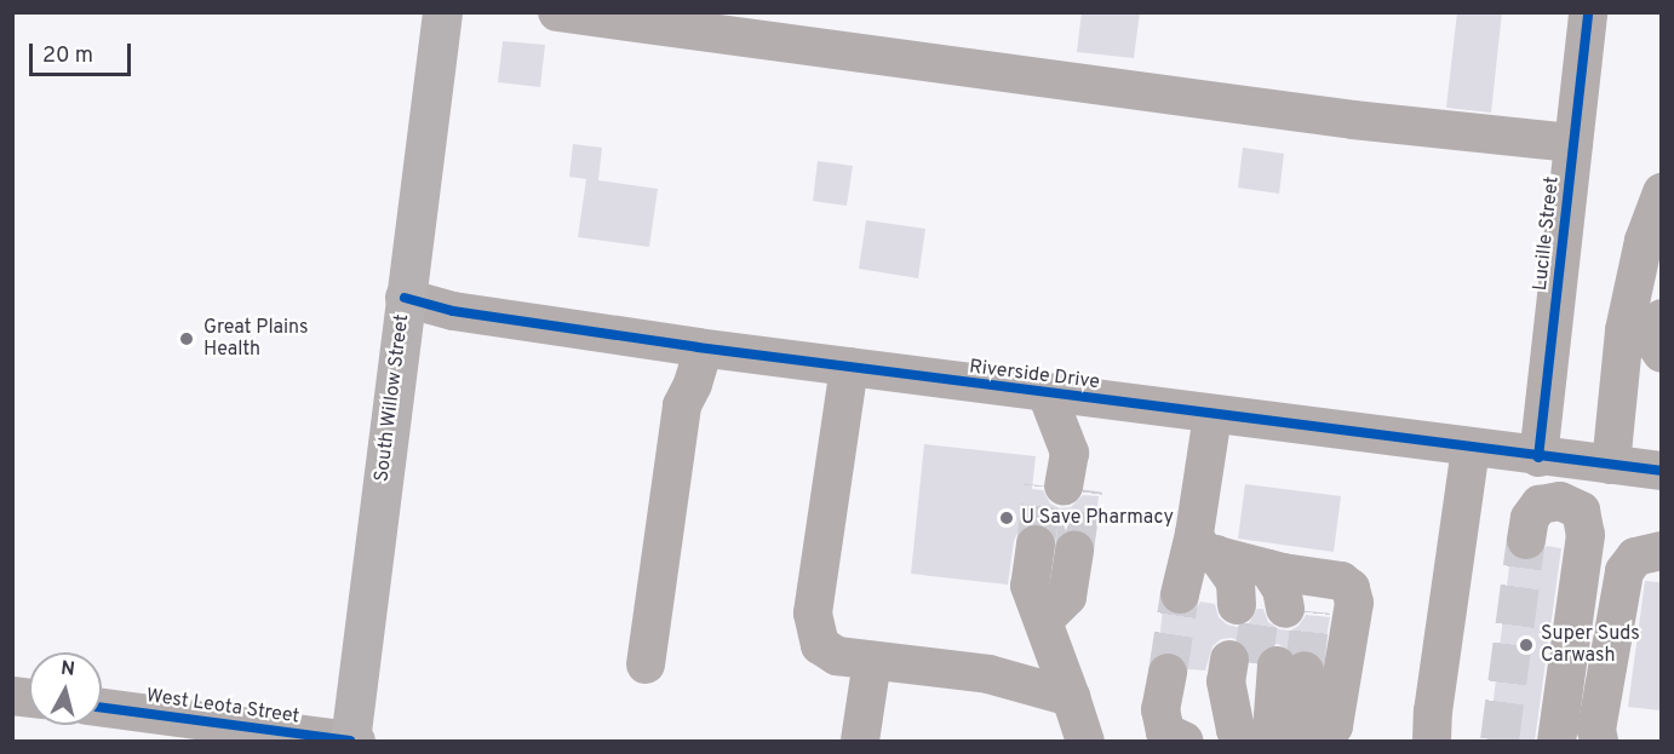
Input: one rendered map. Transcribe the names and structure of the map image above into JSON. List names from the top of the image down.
{
  "streets": {
    "main road": ["South Willow Street"],
    "street": ["Lucille Street", "Riverside Drive", "West Leota Street"]
  },
  "crossings": [
    ["Lucille Street", "Riverside Drive"],
    ["Riverside Drive", "South Willow Street"],
    ["South Willow Street", "West Leota Street"]
  ],
  "places": ["Great Plains Health", "U Save Pharmacy", "Super Suds Carwash"],
  "scale_bar": "20 m",
  "north": "top"
}
